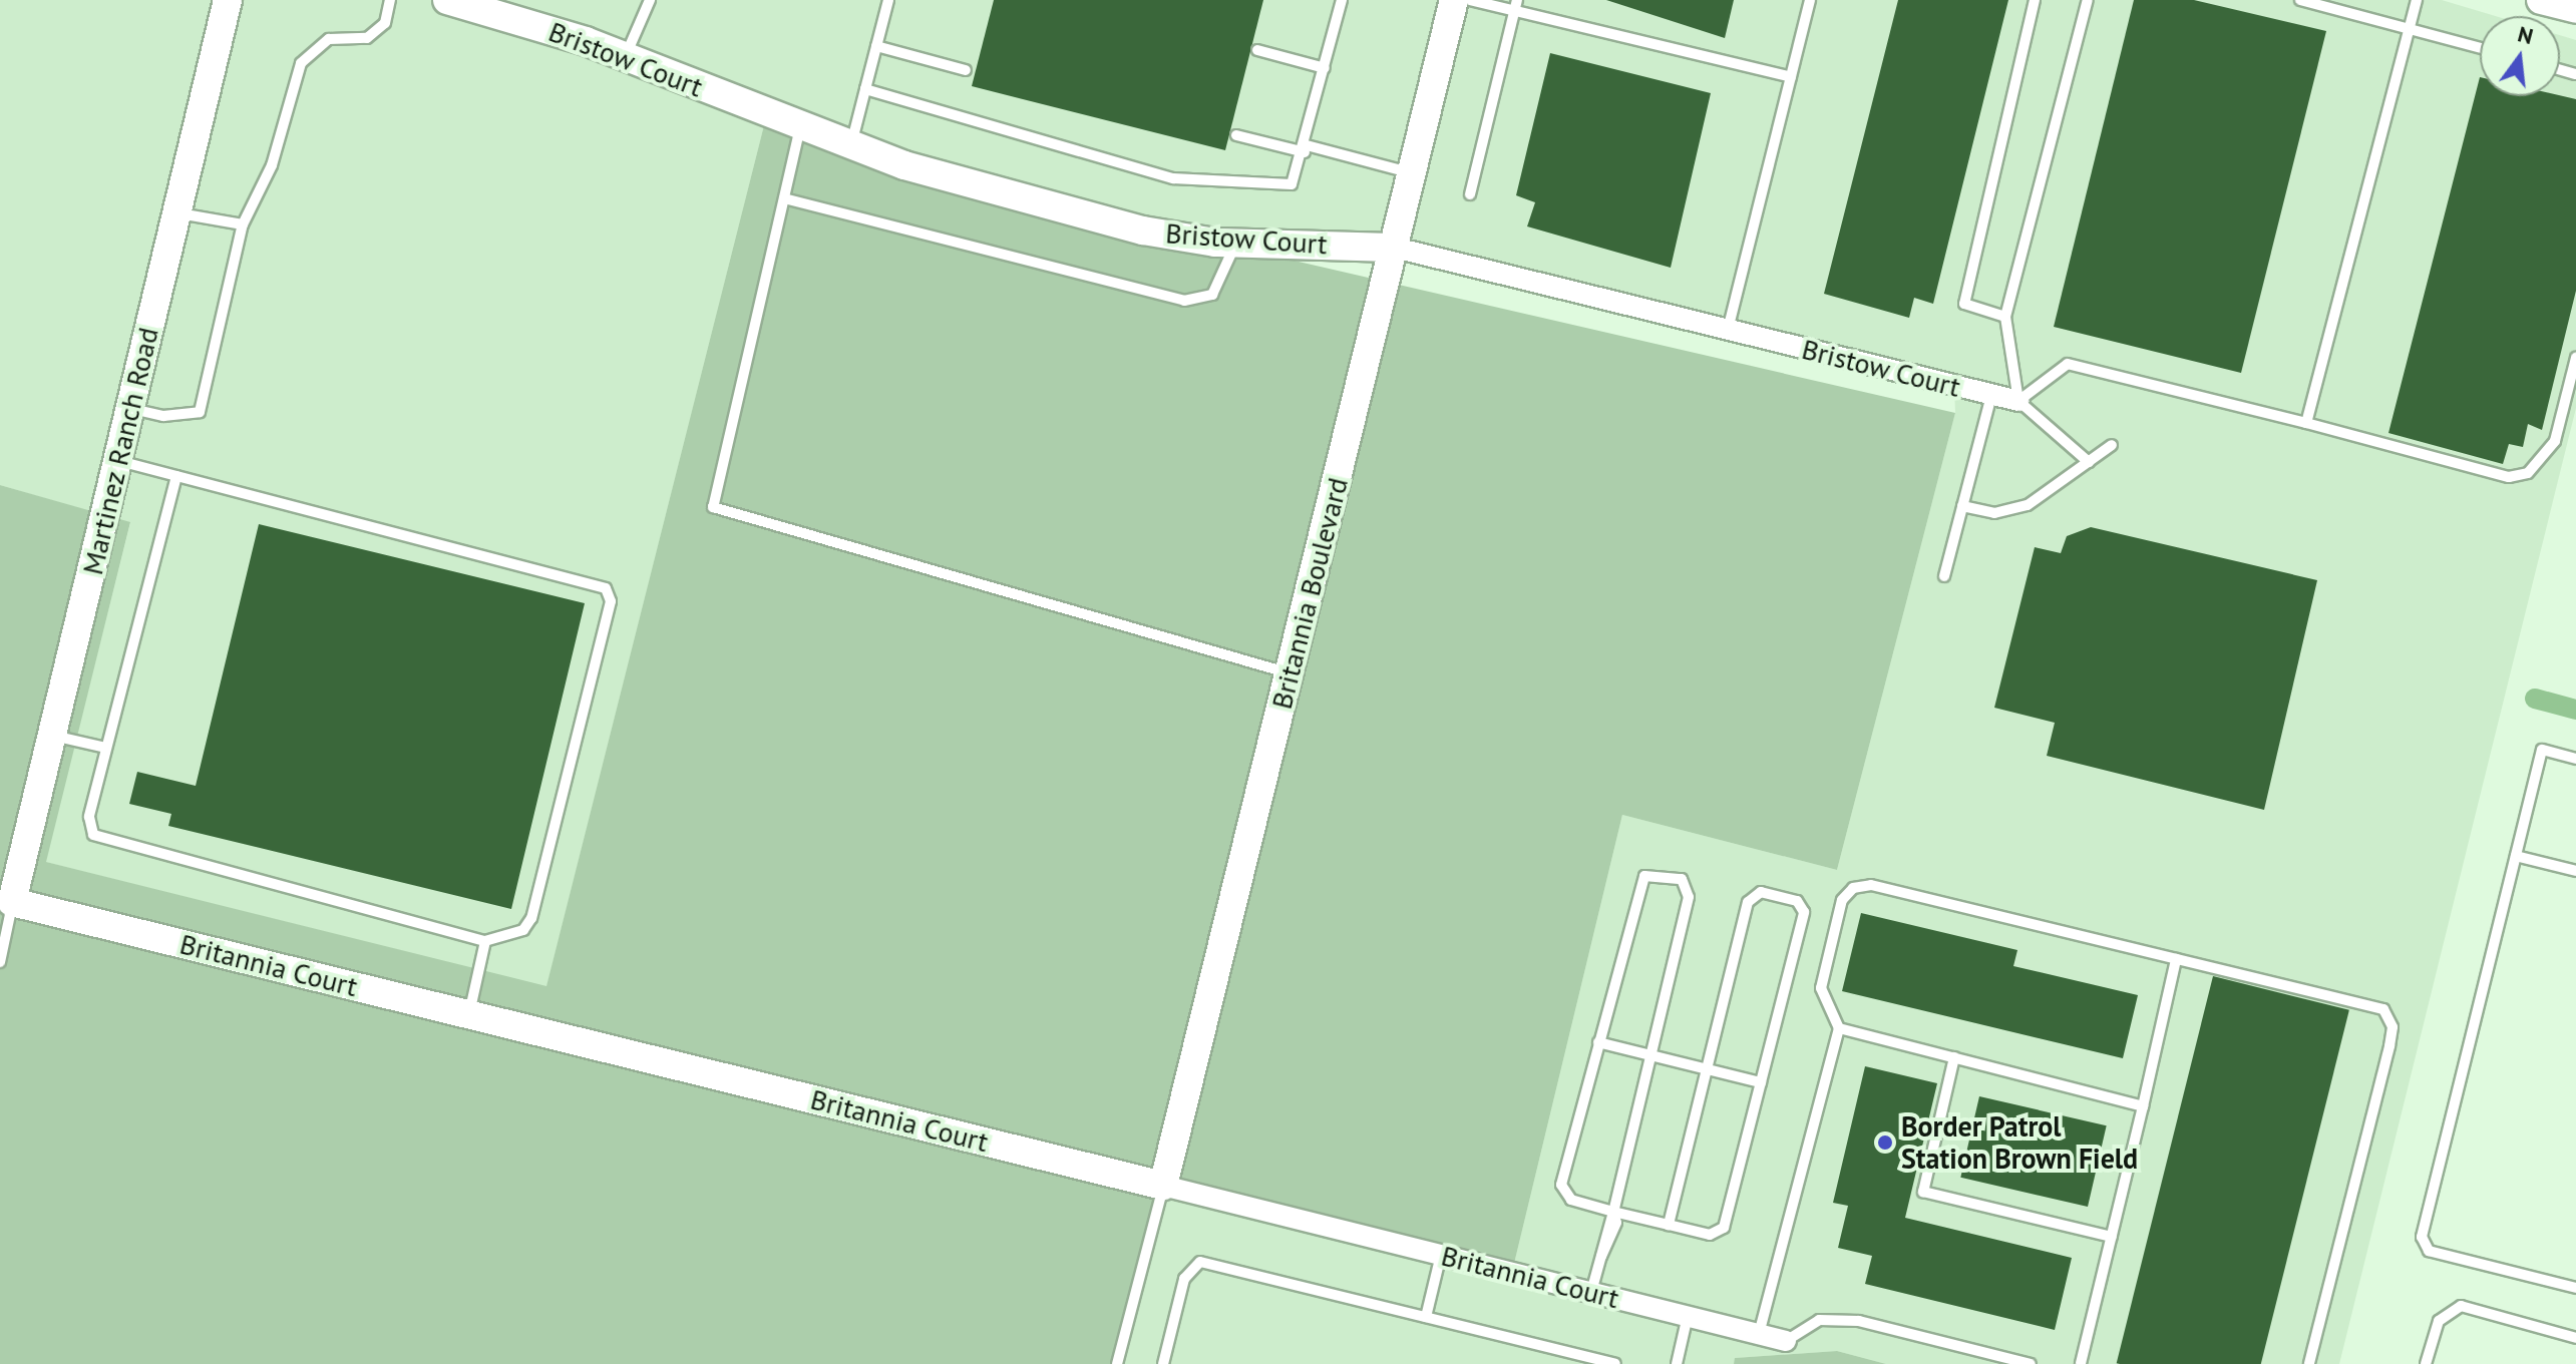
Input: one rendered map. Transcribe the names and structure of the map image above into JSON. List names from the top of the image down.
{
  "streets": {
    "street": [
      "Bristow Court",
      "Martinez Ranch Road",
      "Britannia Boulevard",
      "Britannia Court"
    ]
  },
  "crossings": [
    ["Bristow Court", "Britannia Boulevard"],
    ["Martinez Ranch Road", "Britannia Court"],
    ["Britannia Boulevard", "Britannia Court"]
  ],
  "places": ["Border Patrol Station Brown Field"],
  "north": "top"
}
